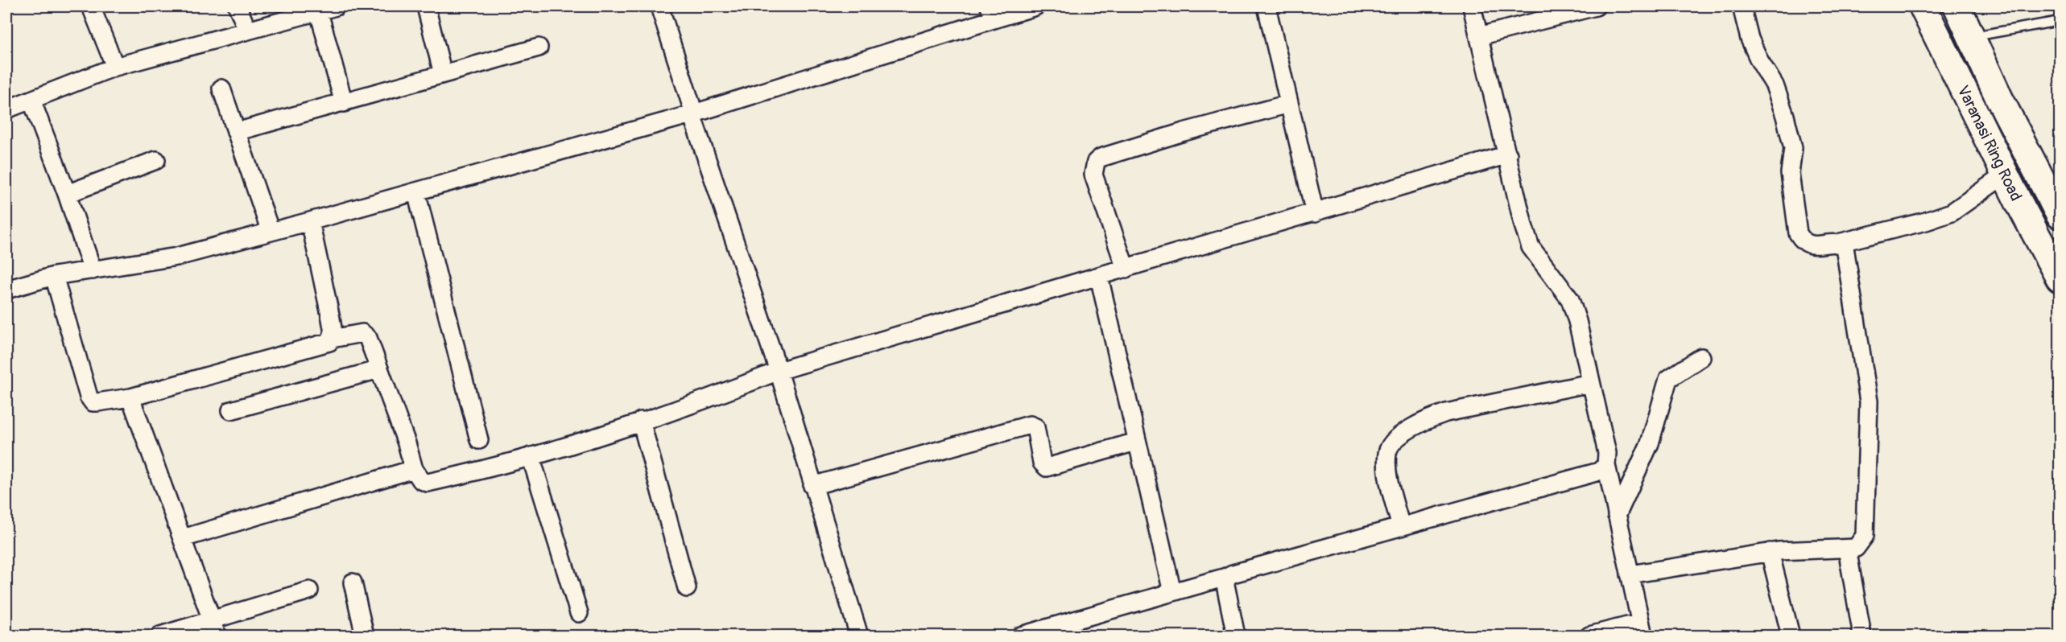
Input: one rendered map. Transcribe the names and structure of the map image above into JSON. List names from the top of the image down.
{
  "streets": {
    "highway": ["Varanasi Ring Road"]
  }
}
